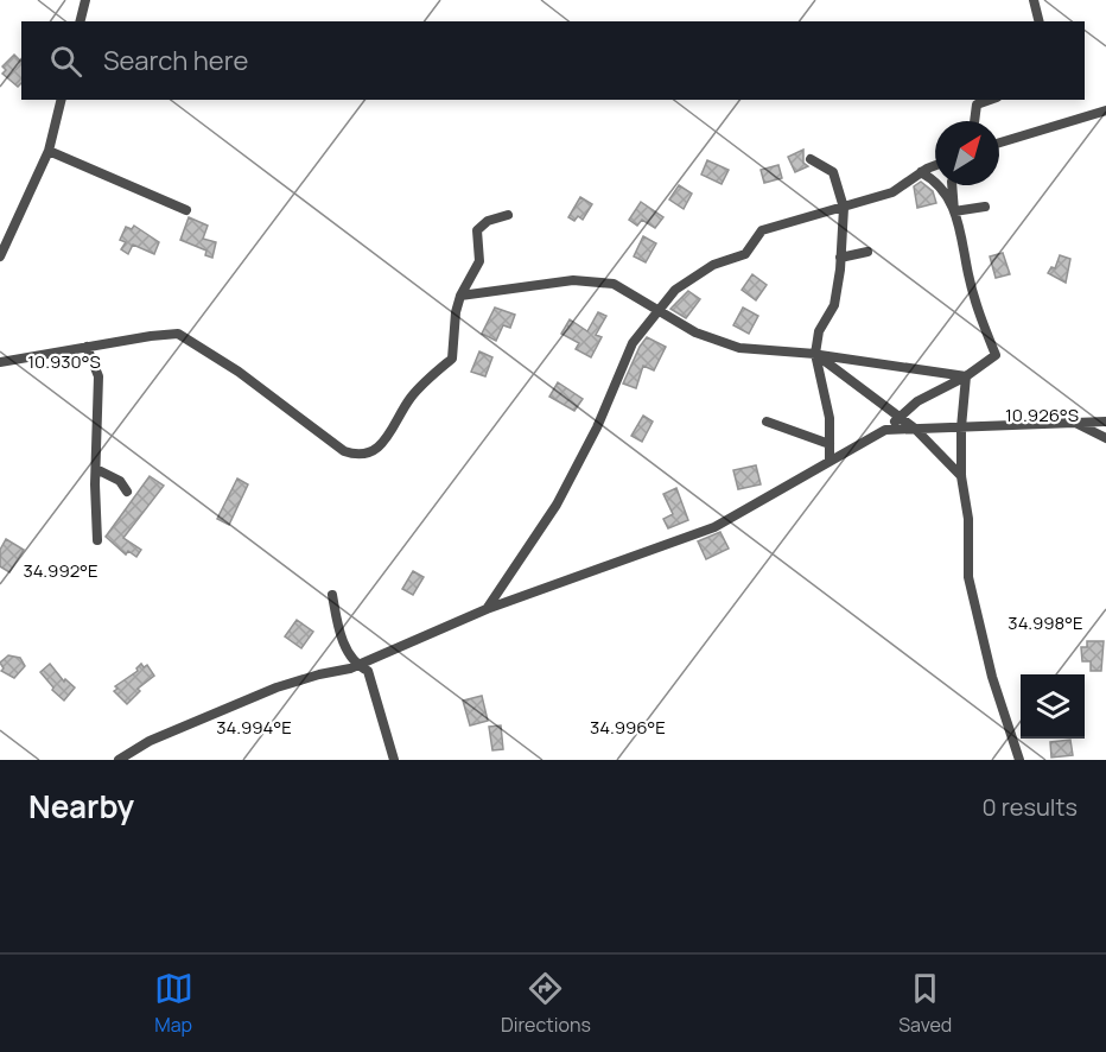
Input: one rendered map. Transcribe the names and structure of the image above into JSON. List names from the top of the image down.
{
  "north": "top right",
  "page": {
    "search": "Search here",
    "heading": ["Nearby", "0 results"],
    "nav": ["Map", "Directions", "Saved"]
  },
  "coordinates": [
    "10.930°S",
    "10.926°S",
    "34.992°E",
    "34.998°E",
    "34.994°E",
    "34.996°E"
  ]
}
